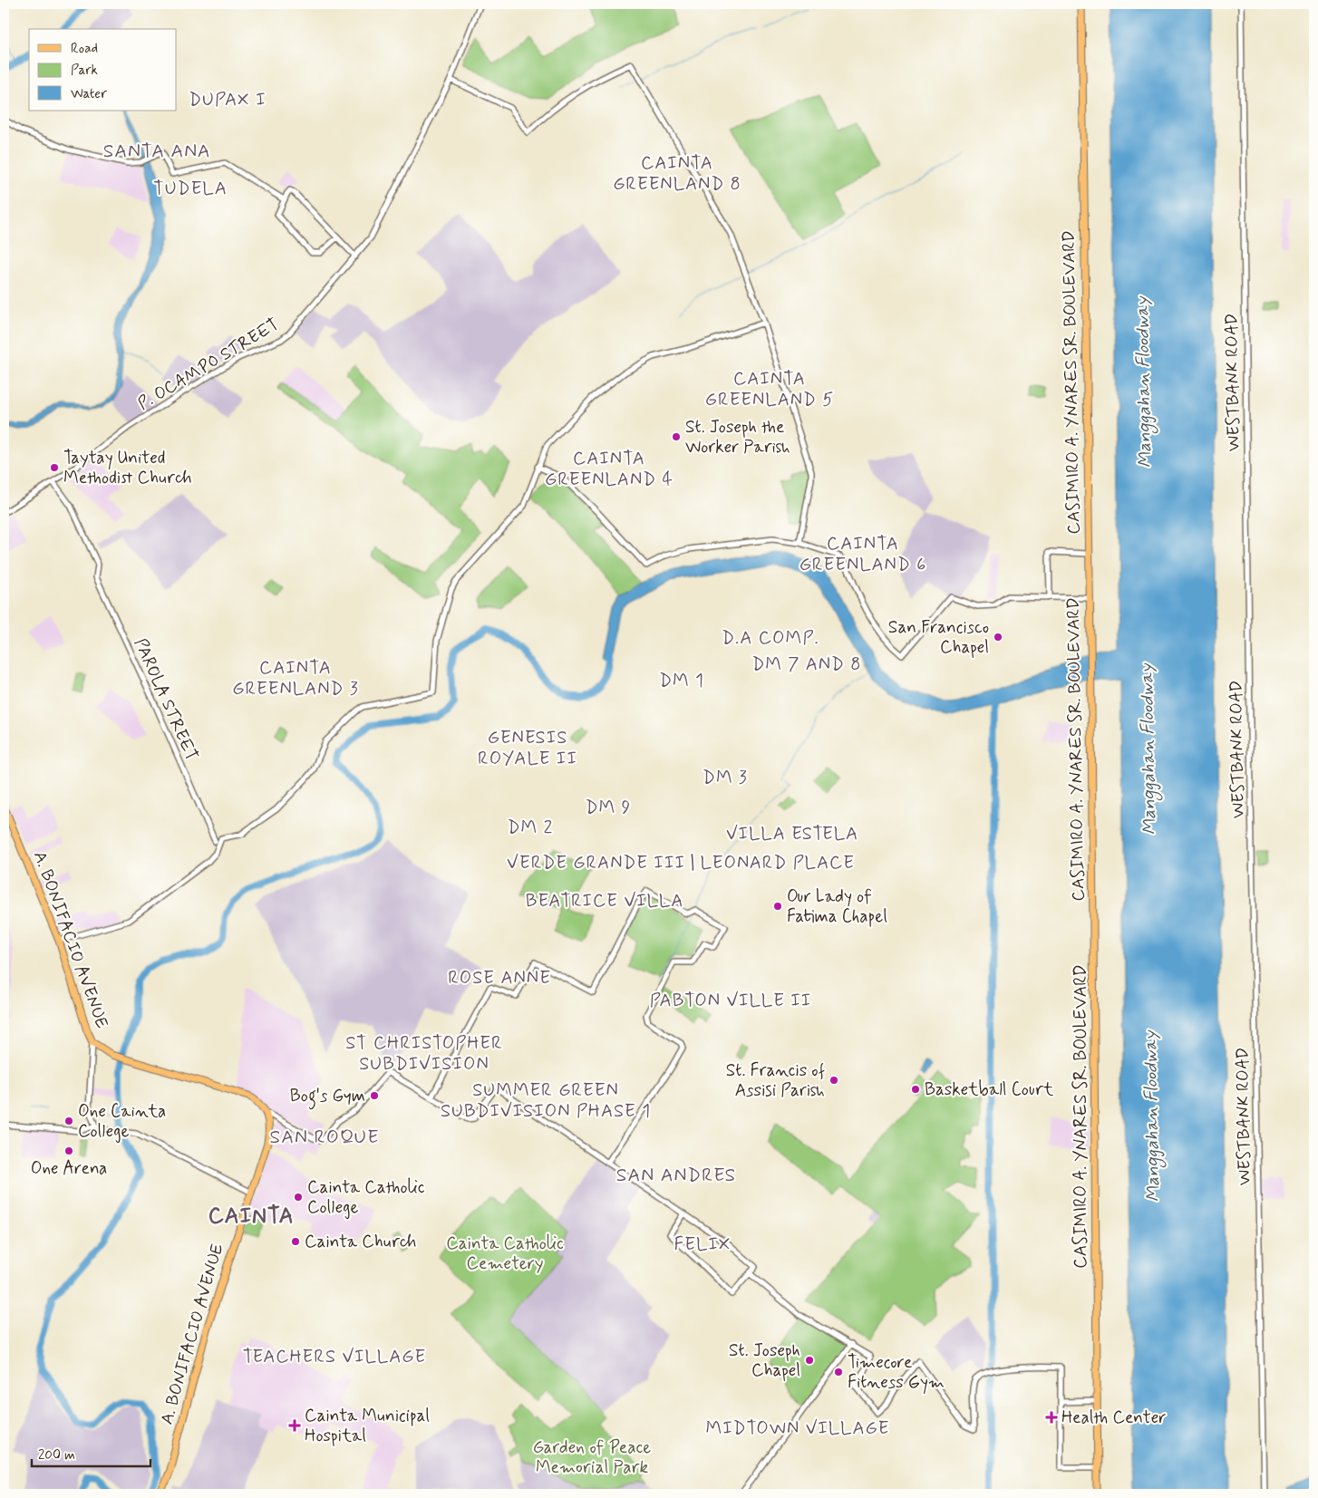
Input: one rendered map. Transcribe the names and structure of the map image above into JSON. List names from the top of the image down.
{
  "streets": {
    "main road": ["CASIMIRO A. YNARES SR. BOULEVARD", "A. BONIFACIO AVENUE"],
    "street": ["P. OCAMPO STREET", "WESTBANK ROAD", "PAROLA STREET"]
  },
  "crossings": [
    ["P. OCAMPO STREET", "PAROLA STREET"]
  ],
  "districts": [
    "DUPAX I",
    "SANTA ANA",
    "CAINTA GREENLAND 8",
    "TUDELA",
    "CAINTA GREENLAND 5",
    "CAINTA GREENLAND 4",
    "CAINTA GREENLAND 6",
    "D.A COMP.",
    "DM 7 AND 8",
    "CAINTA GREENLAND 3",
    "DM 1",
    "GENESIS ROYALE II",
    "DM 3",
    "DM 9",
    "DM 2",
    "VILLA ESTELA",
    "VERDE GRANDE III | LEONARD PLACE",
    "BEATRICE VILLA",
    "ROSE ANNE",
    "PABTON VILLE II",
    "ST CHRISTOPHER SUBDIVISION",
    "SUMMER GREEN SUBDIVISION PHASE 1",
    "SAN ROQUE",
    "SAN ANDRES",
    "CAINTA",
    "FELIX",
    "TEACHERS VILLAGE",
    "MIDTOWN VILLAGE"
  ],
  "water": ["Manggahan Floodway"],
  "parks": ["Cainta Catholic Cemetery", "Garden of Peace Memorial Park"],
  "places": {
    "other": [
      "St. Joseph the Worker Parish",
      "Taytay United Methodist Church",
      "San Francisco Chapel",
      "Our Lady of Fatima Chapel",
      "St. Francis of Assisi Parish",
      "Basketball Court",
      "Bog's Gym",
      "One Cainta College",
      "One Arena",
      "Cainta Catholic College",
      "Cainta Church",
      "St. Joseph Chapel",
      "Timecore Fitness Gym"
    ],
    "health": ["Health Center", "Cainta Municipal Hospital"]
  },
  "legend": ["Road", "Park", "Water"],
  "scale_bar": "200 m"
}
